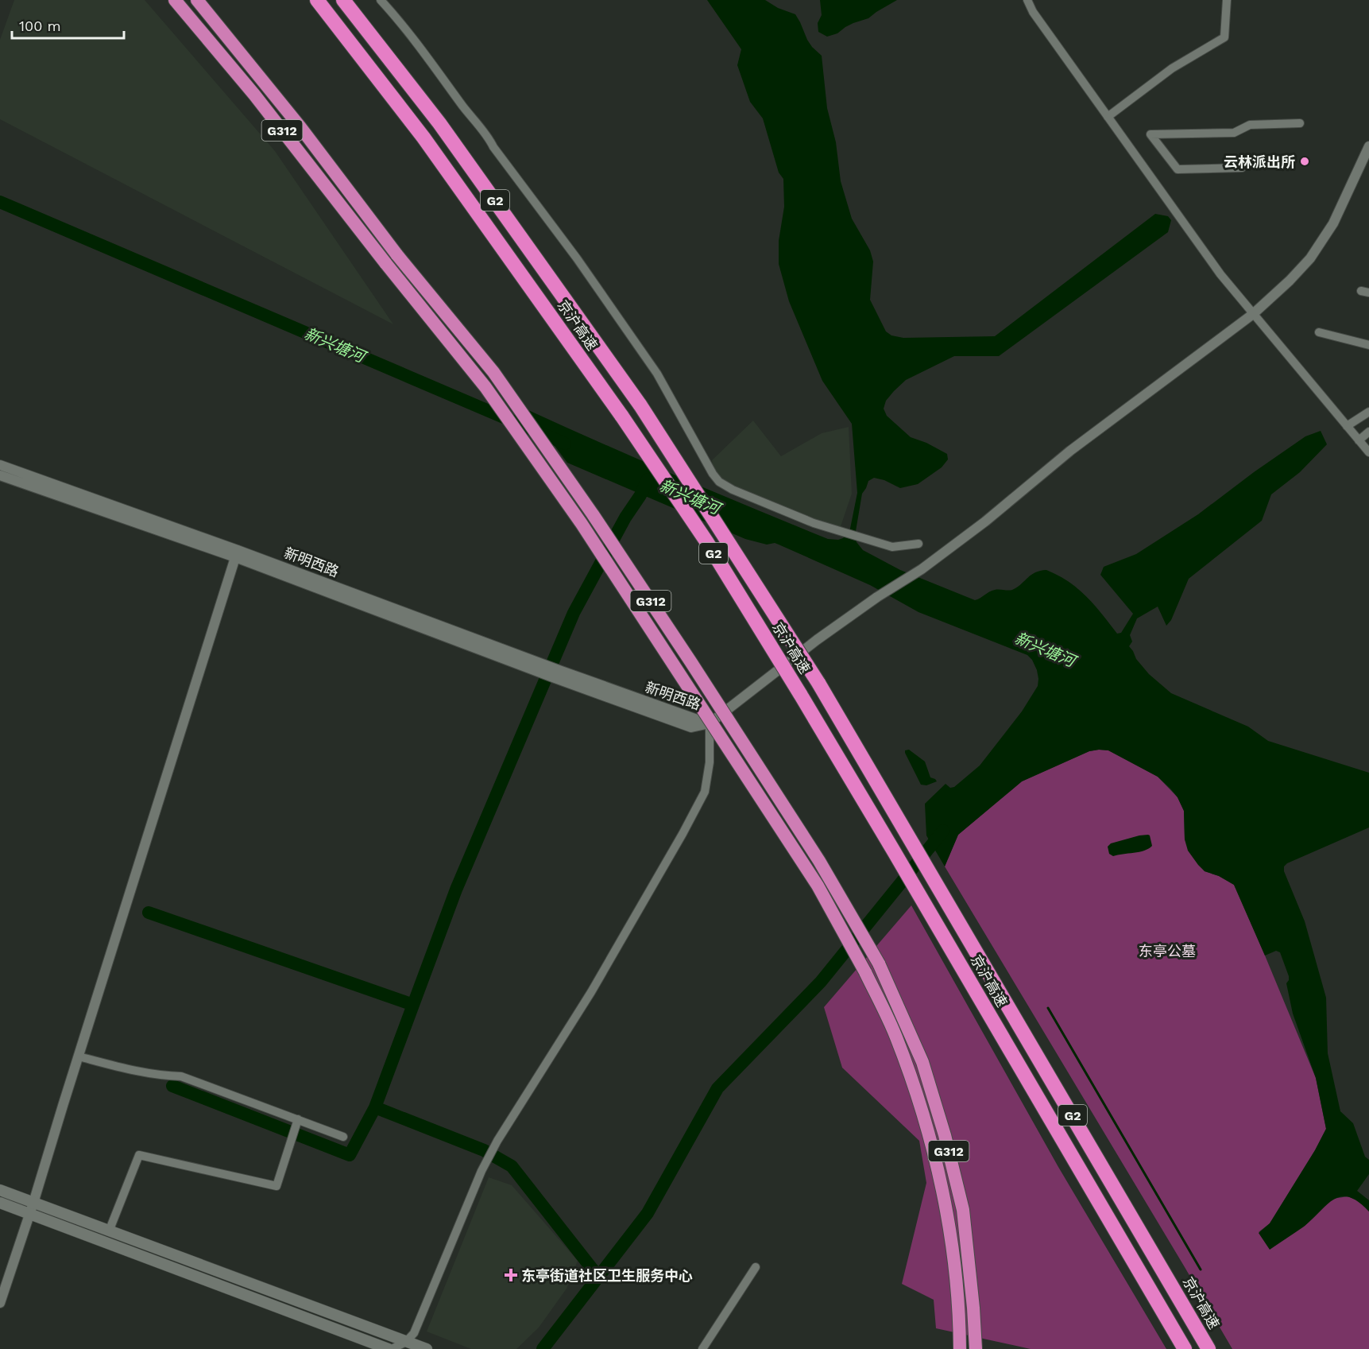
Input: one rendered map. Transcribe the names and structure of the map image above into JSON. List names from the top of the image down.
{
  "streets": {
    "highway": ["G312", "G2", "京沪高速"],
    "street": ["新明西路"]
  },
  "water": ["新兴塘河"],
  "parks": ["东亭公墓"],
  "places": {
    "other": ["云林派出所"],
    "health": ["东亭街道社区卫生服务中心"]
  },
  "scale_bar": "100 m"
}
